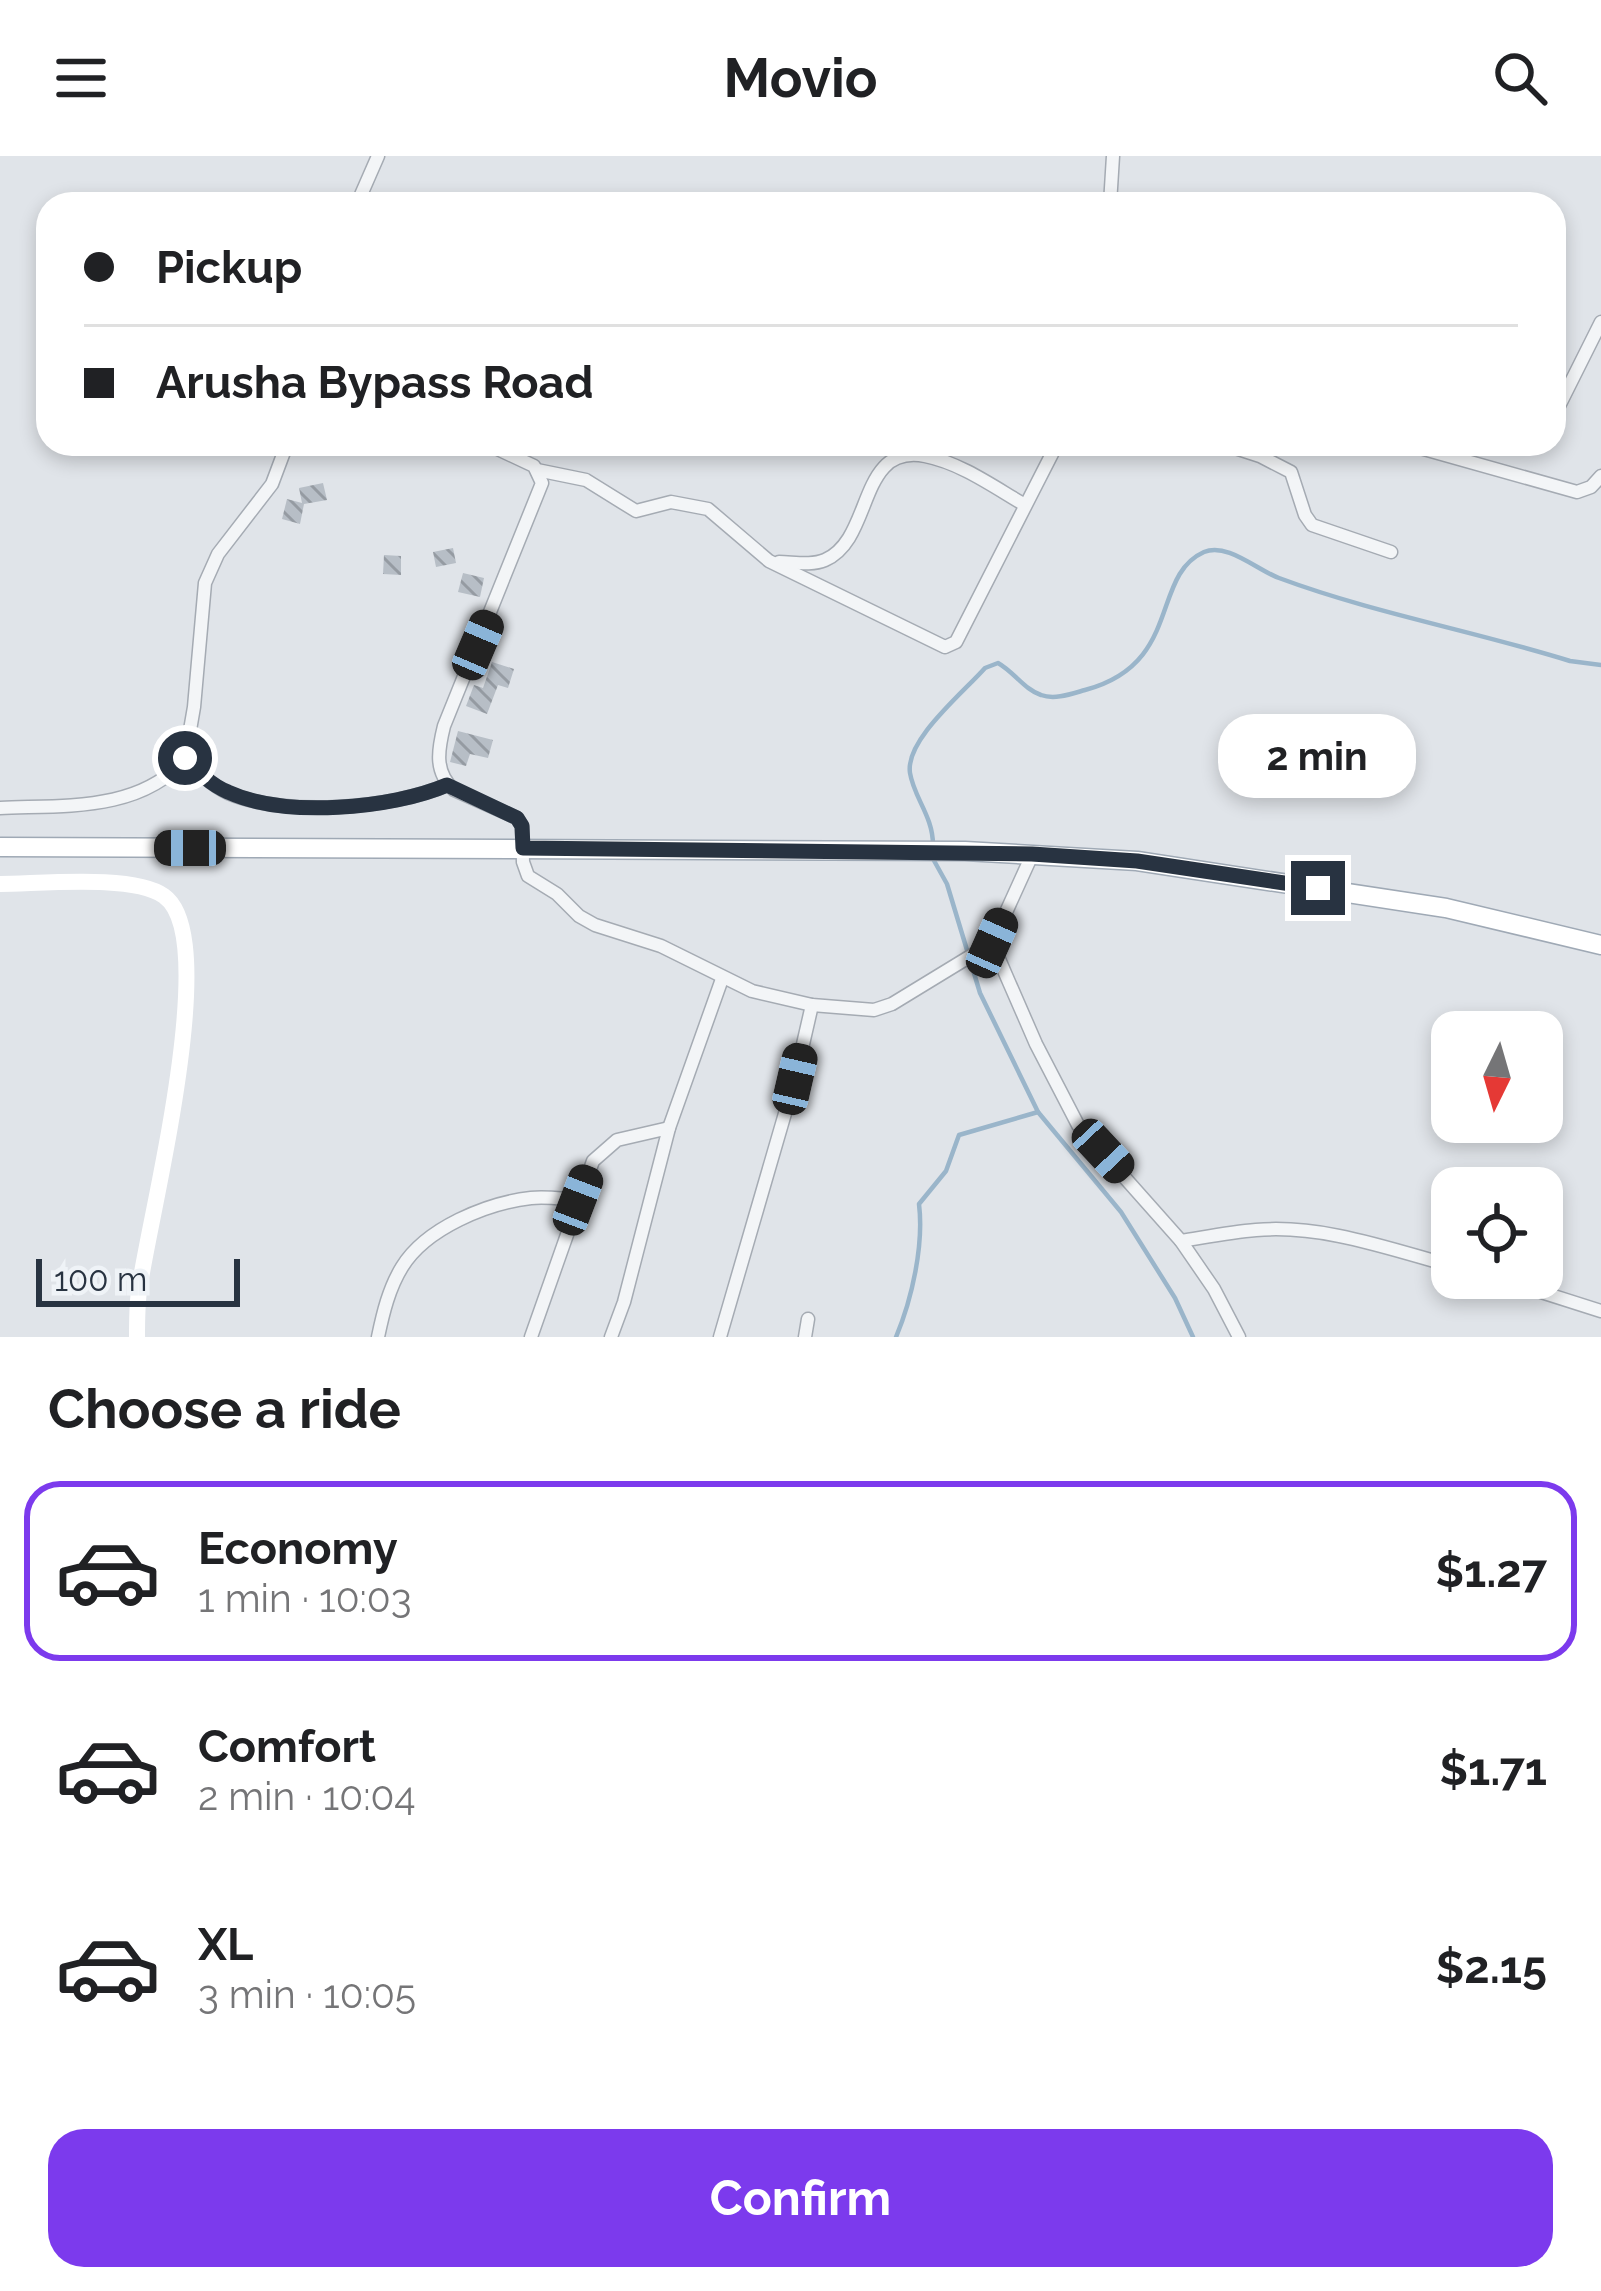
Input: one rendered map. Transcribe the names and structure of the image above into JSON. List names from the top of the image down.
{
  "scale_bar": "100 m",
  "north": "bottom",
  "page": {
    "header": "Movio",
    "banner": ["Pickup", "Arusha Bypass Road"],
    "bubble": "2 min",
    "scale": "100 m",
    "heading": "Choose a ride",
    "list": [
      {
        "name": "Economy",
        "note": "1 min · 10:03",
        "value": "$1.27"
      },
      {
        "name": "Comfort",
        "note": "2 min · 10:04",
        "value": "$1.71"
      },
      {
        "name": "XL",
        "note": "3 min · 10:05",
        "value": "$2.15"
      }
    ],
    "buttons": "Confirm"
  }
}
